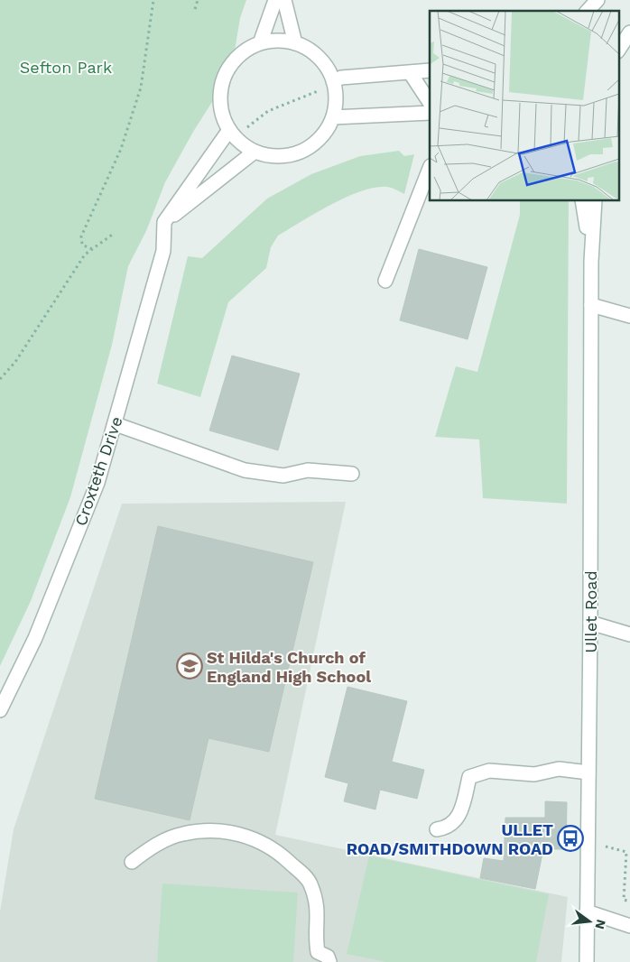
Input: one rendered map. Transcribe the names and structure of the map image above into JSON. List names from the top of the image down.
{
  "streets": {
    "street": ["Croxteth Drive", "Ullet Road"]
  },
  "parks": ["Sefton Park"],
  "places": {
    "school or university": ["St Hilda's Church of England High School"],
    "bus stop": ["ULLET ROAD/SMITHDOWN ROAD"]
  },
  "north": "right"
}
